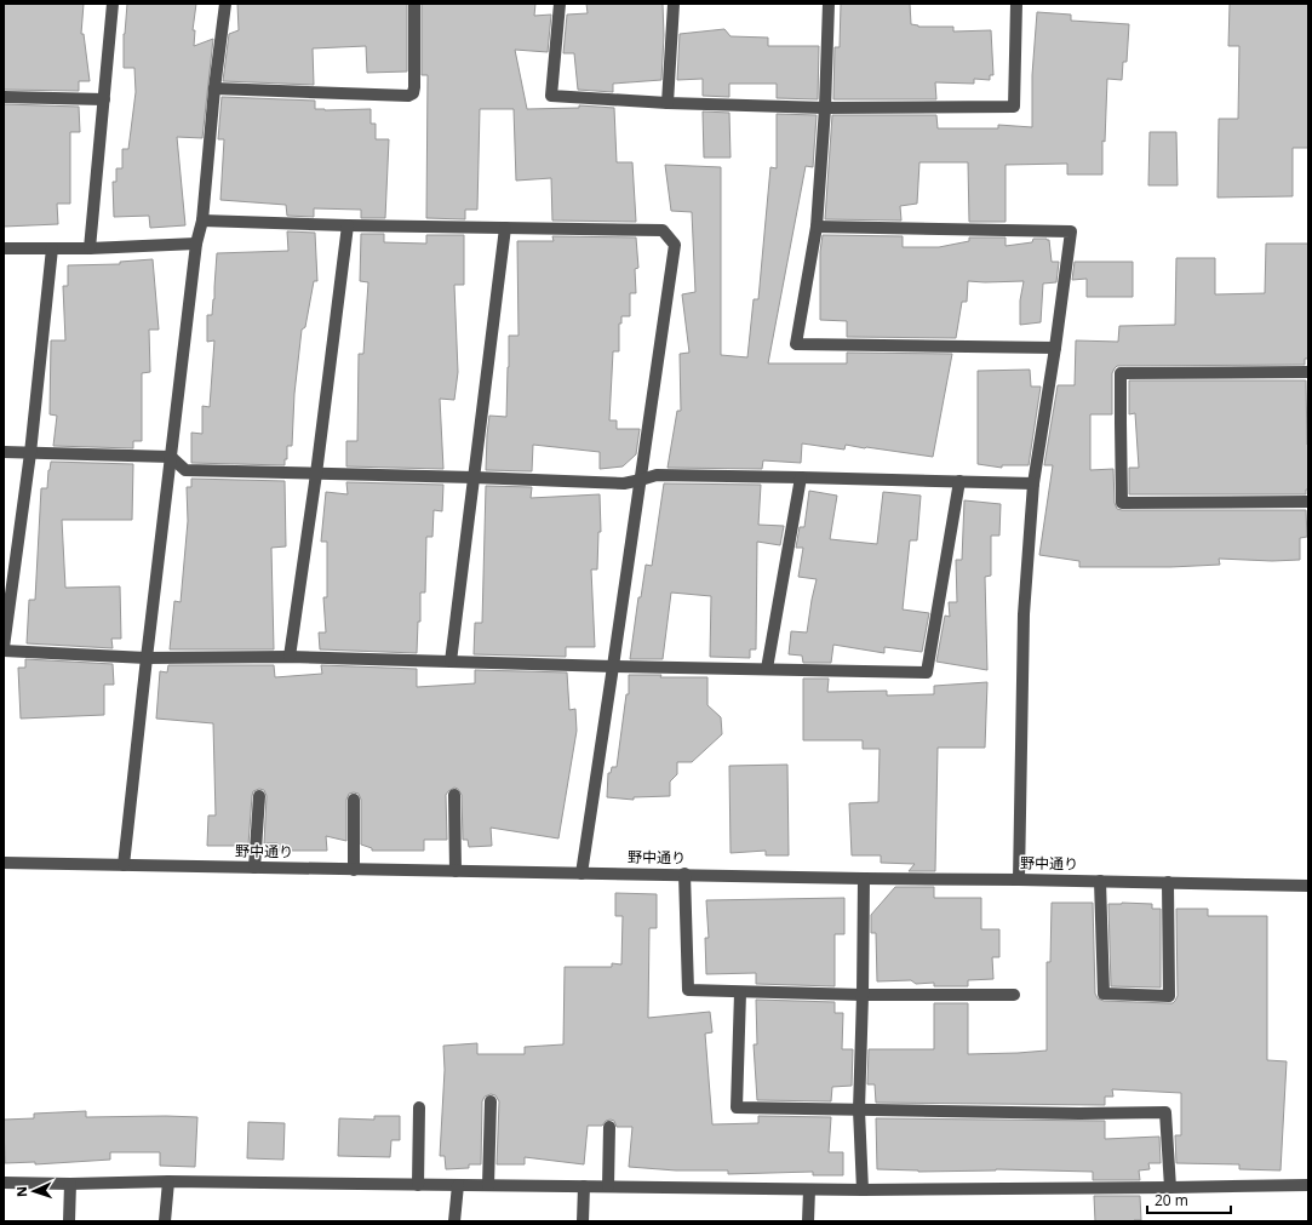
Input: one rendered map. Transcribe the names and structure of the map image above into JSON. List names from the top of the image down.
{
  "streets": {
    "street": ["野中通り"]
  },
  "scale_bar": "20 m",
  "north": "left"
}
